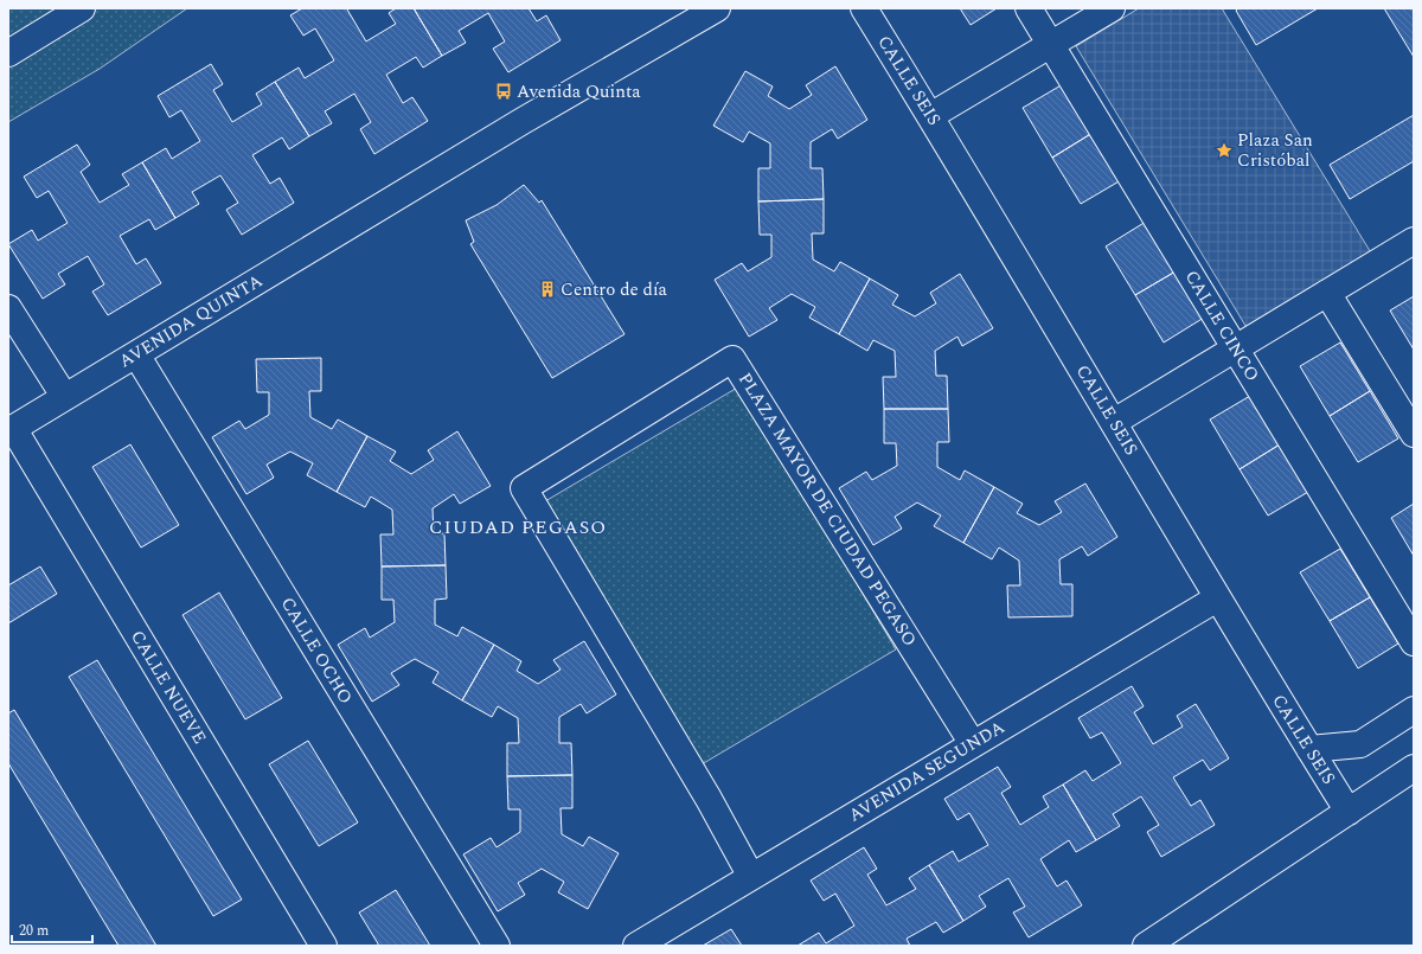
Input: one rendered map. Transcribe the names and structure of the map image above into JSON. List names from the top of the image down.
{
  "streets": {
    "street": [
      "CALLE SEIS",
      "AVENIDA QUINTA",
      "CALLE CINCO",
      "PLAZA MAYOR DE CIUDAD PEGASO",
      "CALLE OCHO",
      "CALLE NUEVE",
      "AVENIDA SEGUNDA"
    ]
  },
  "crossings": [
    ["CALLE SEIS", "AVENIDA SEGUNDA"],
    ["AVENIDA QUINTA", "CALLE OCHO"],
    ["AVENIDA QUINTA", "CALLE NUEVE"],
    ["PLAZA MAYOR DE CIUDAD PEGASO", "AVENIDA SEGUNDA"]
  ],
  "districts": ["CIUDAD PEGASO"],
  "places": {
    "bus stop": ["Avenida Quinta"],
    "place": ["Plaza San Cristóbal"],
    "building": ["Centro de día"]
  },
  "scale_bar": "20 m"
}
